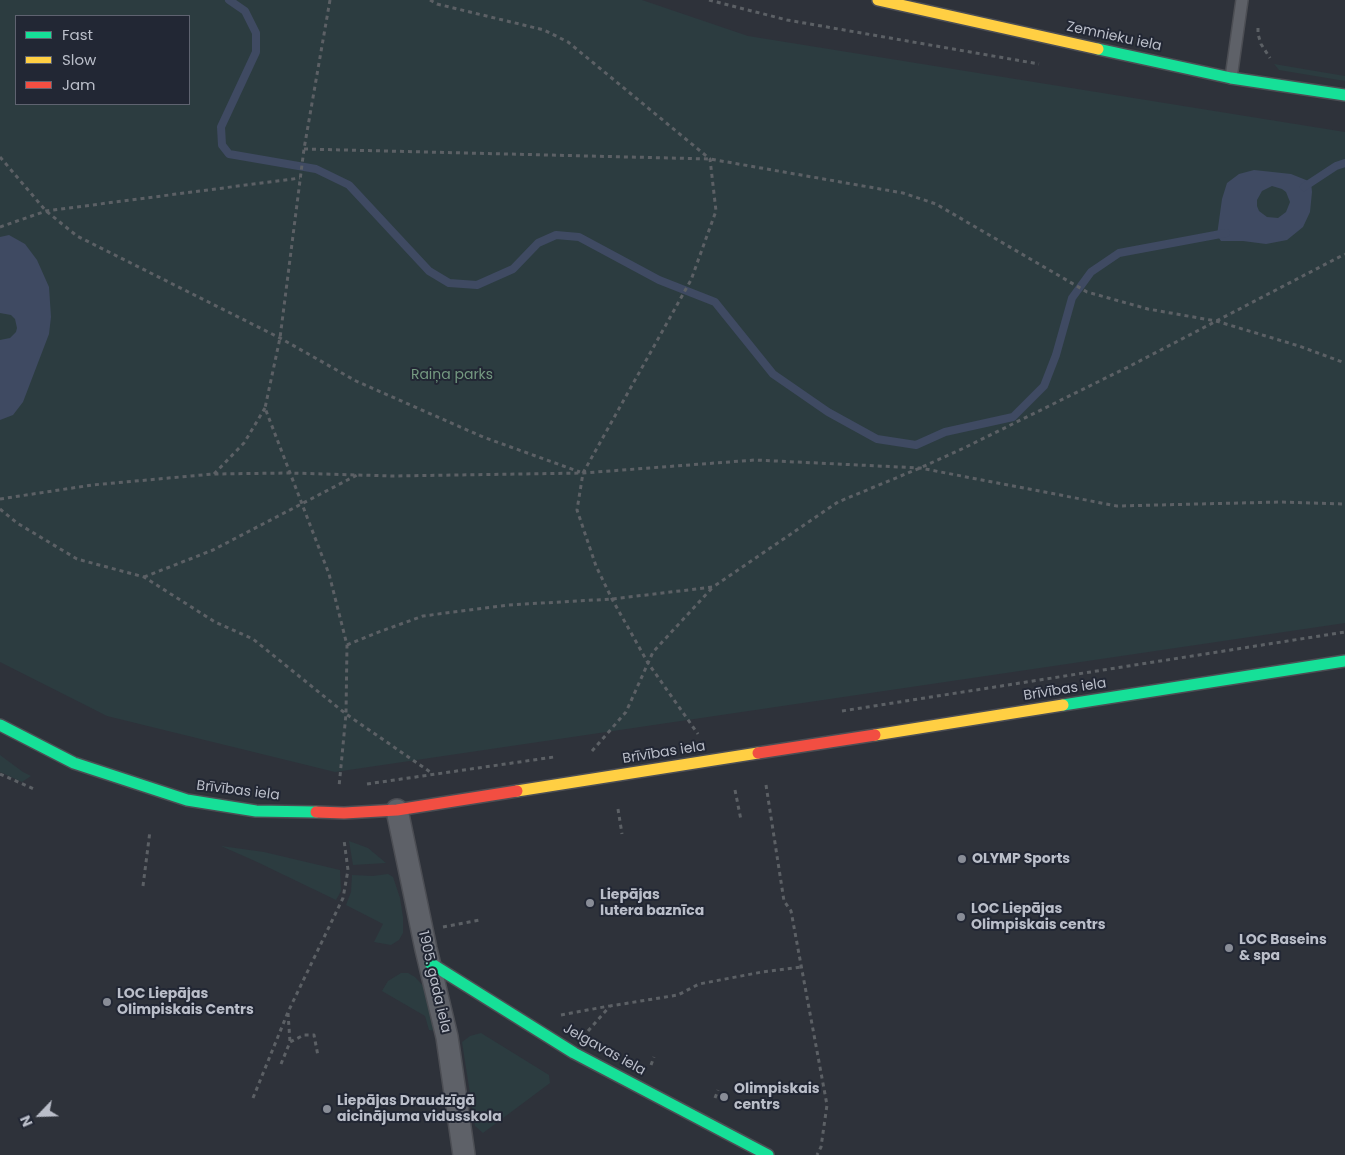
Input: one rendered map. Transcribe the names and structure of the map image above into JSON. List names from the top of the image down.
{
  "streets": {
    "main road": ["Zemnieku iela", "Brīvības iela", "Jelgavas iela"],
    "street": ["1905. gada iela"]
  },
  "crossings": [
    ["Brīvības iela", "1905. gada iela"],
    ["1905. gada iela", "Jelgavas iela"]
  ],
  "parks": ["Raiņa parks"],
  "places": [
    "OLYMP Sports",
    "Liepājas lutera baznīca",
    "LOC Liepājas Olimpiskais centrs",
    "LOC Baseins & spa",
    "LOC Liepājas Olimpiskais Centrs",
    "Olimpiskais centrs",
    "Liepājas Draudzīgā aicinājuma vidusskola"
  ],
  "legend": ["Fast", "Slow", "Jam"],
  "north": "bottom left"
}
